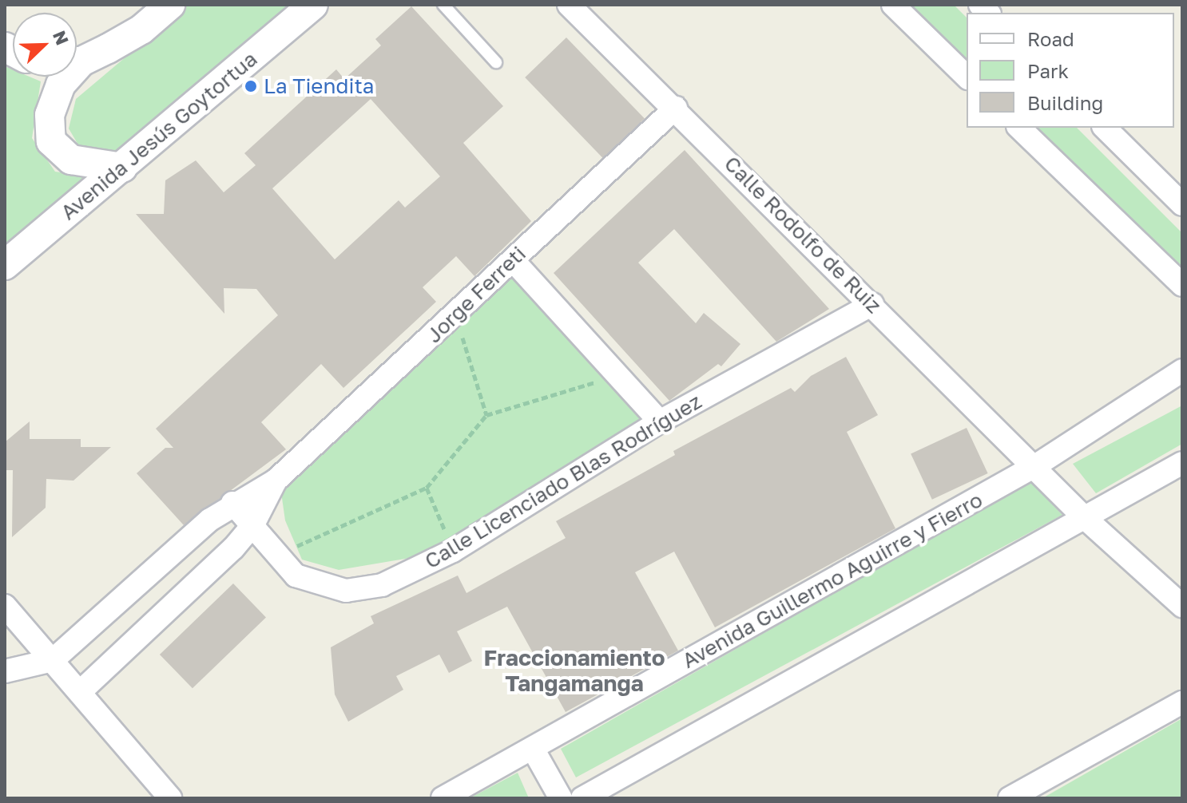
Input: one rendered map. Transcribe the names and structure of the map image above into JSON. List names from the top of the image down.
{
  "streets": {
    "street": [
      "Avenida Jesús Goytortua",
      "Calle Rodolfo de Ruiz",
      "Jorge Ferreti",
      "Calle Licenciado Blas Rodríguez",
      "Avenida Guillermo Aguirre y Fierro"
    ]
  },
  "crossings": [
    ["Calle Rodolfo de Ruiz", "Jorge Ferreti"],
    ["Calle Rodolfo de Ruiz", "Calle Licenciado Blas Rodríguez"],
    ["Calle Rodolfo de Ruiz", "Avenida Guillermo Aguirre y Fierro"],
    ["Jorge Ferreti", "Calle Licenciado Blas Rodríguez"]
  ],
  "districts": ["Fraccionamiento Tangamanga"],
  "places": ["La Tiendita"],
  "legend": ["Road", "Park", "Building"],
  "north": "top right"
}
